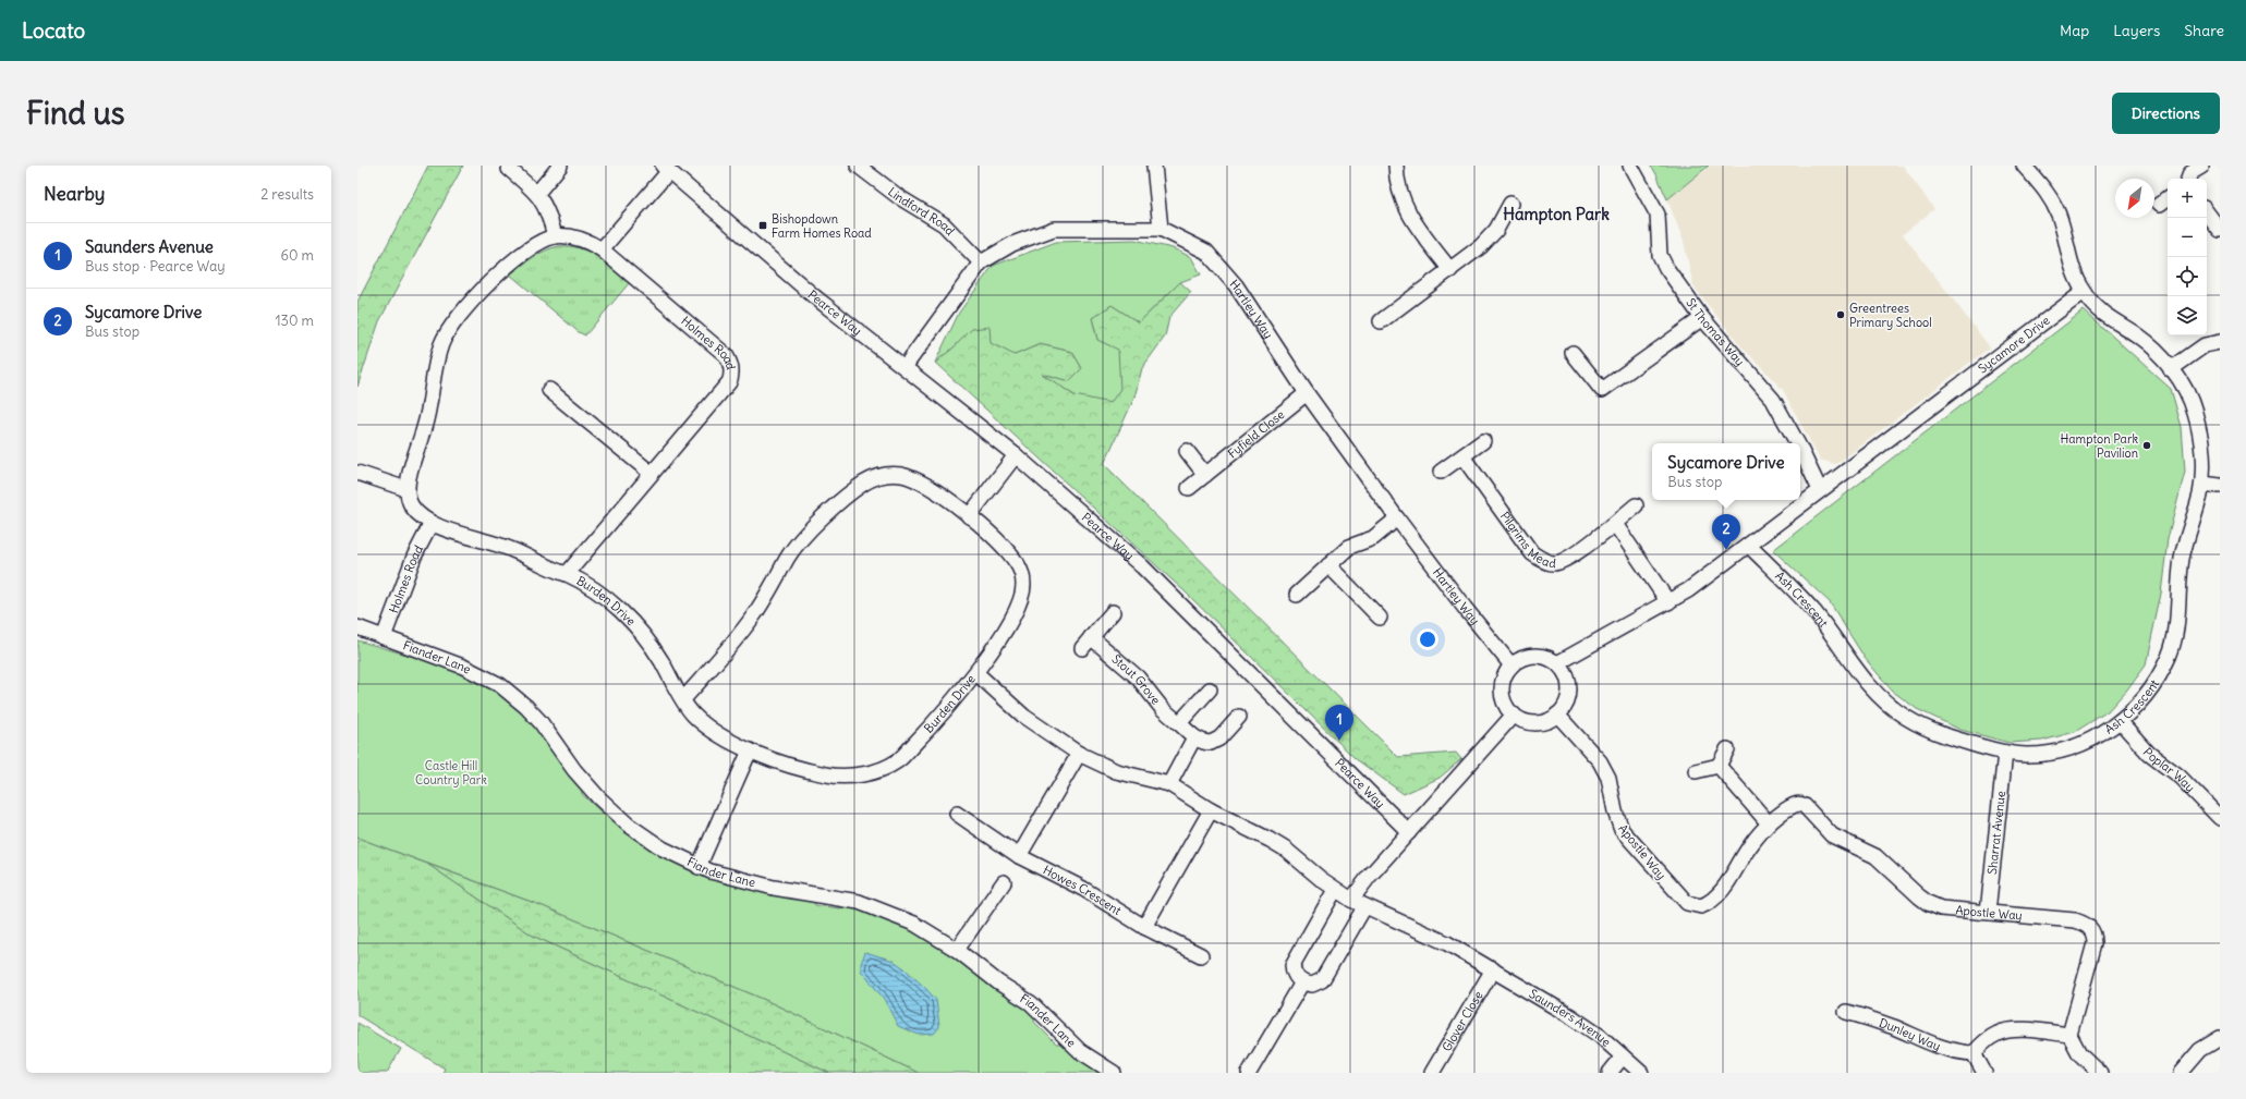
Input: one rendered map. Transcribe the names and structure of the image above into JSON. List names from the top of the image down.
{
  "streets": {
    "street": [
      "Lindford Road",
      "Hartley Way",
      "Pearce Way",
      "St Thomas Way",
      "Sycamore Drive",
      "Holmes Road",
      "Fyfield Close",
      "Pilgrims Mead",
      "Ash Crescent",
      "Burden Drive",
      "Fiander Lane",
      "Stout Grove",
      "Poplar Way",
      "Sharrat Avenue",
      "Apostle Way",
      "Howes Crescent",
      "Saunders Avenue",
      "Glover Close",
      "Dunley Way"
    ]
  },
  "crossings": [
    ["Lindford Road", "Hartley Way"],
    ["Hartley Way", "Pearce Way"],
    ["Hartley Way", "Sycamore Drive"],
    ["Hartley Way", "Fyfield Close"],
    ["Hartley Way", "Apostle Way"],
    ["St Thomas Way", "Sycamore Drive"],
    ["Sycamore Drive", "Ash Crescent"],
    ["Sycamore Drive", "Apostle Way"],
    ["Holmes Road", "Burden Drive"],
    ["Holmes Road", "Fiander Lane"],
    ["Ash Crescent", "Poplar Way"],
    ["Ash Crescent", "Sharrat Avenue"],
    ["Burden Drive", "Saunders Avenue"],
    ["Sharrat Avenue", "Apostle Way"],
    ["Saunders Avenue", "Glover Close"]
  ],
  "districts": ["Hampton Park"],
  "parks": ["Castle Hill Country Park"],
  "places": {
    "transit": ["Bishopdown Farm Homes Road"],
    "other": ["Greentrees Primary School", "Hampton Park Pavilion"]
  },
  "north": "bottom left",
  "page": {
    "header": "Locato",
    "nav": ["Map", "Layers", "Share"],
    "buttons": "Directions",
    "title": "Find us",
    "heading": ["Nearby", "2 results"],
    "map_buttons": ["+", "−"],
    "list": [
      {
        "mark": "1",
        "name": "Saunders Avenue",
        "note": "Bus stop · Pearce Way",
        "value": "60 m"
      },
      {
        "mark": "2",
        "name": "Sycamore Drive",
        "note": "Bus stop",
        "value": "130 m"
      }
    ],
    "popup": ["Sycamore Drive", "Bus stop"],
    "pins": ["2", "1"]
  }
}
